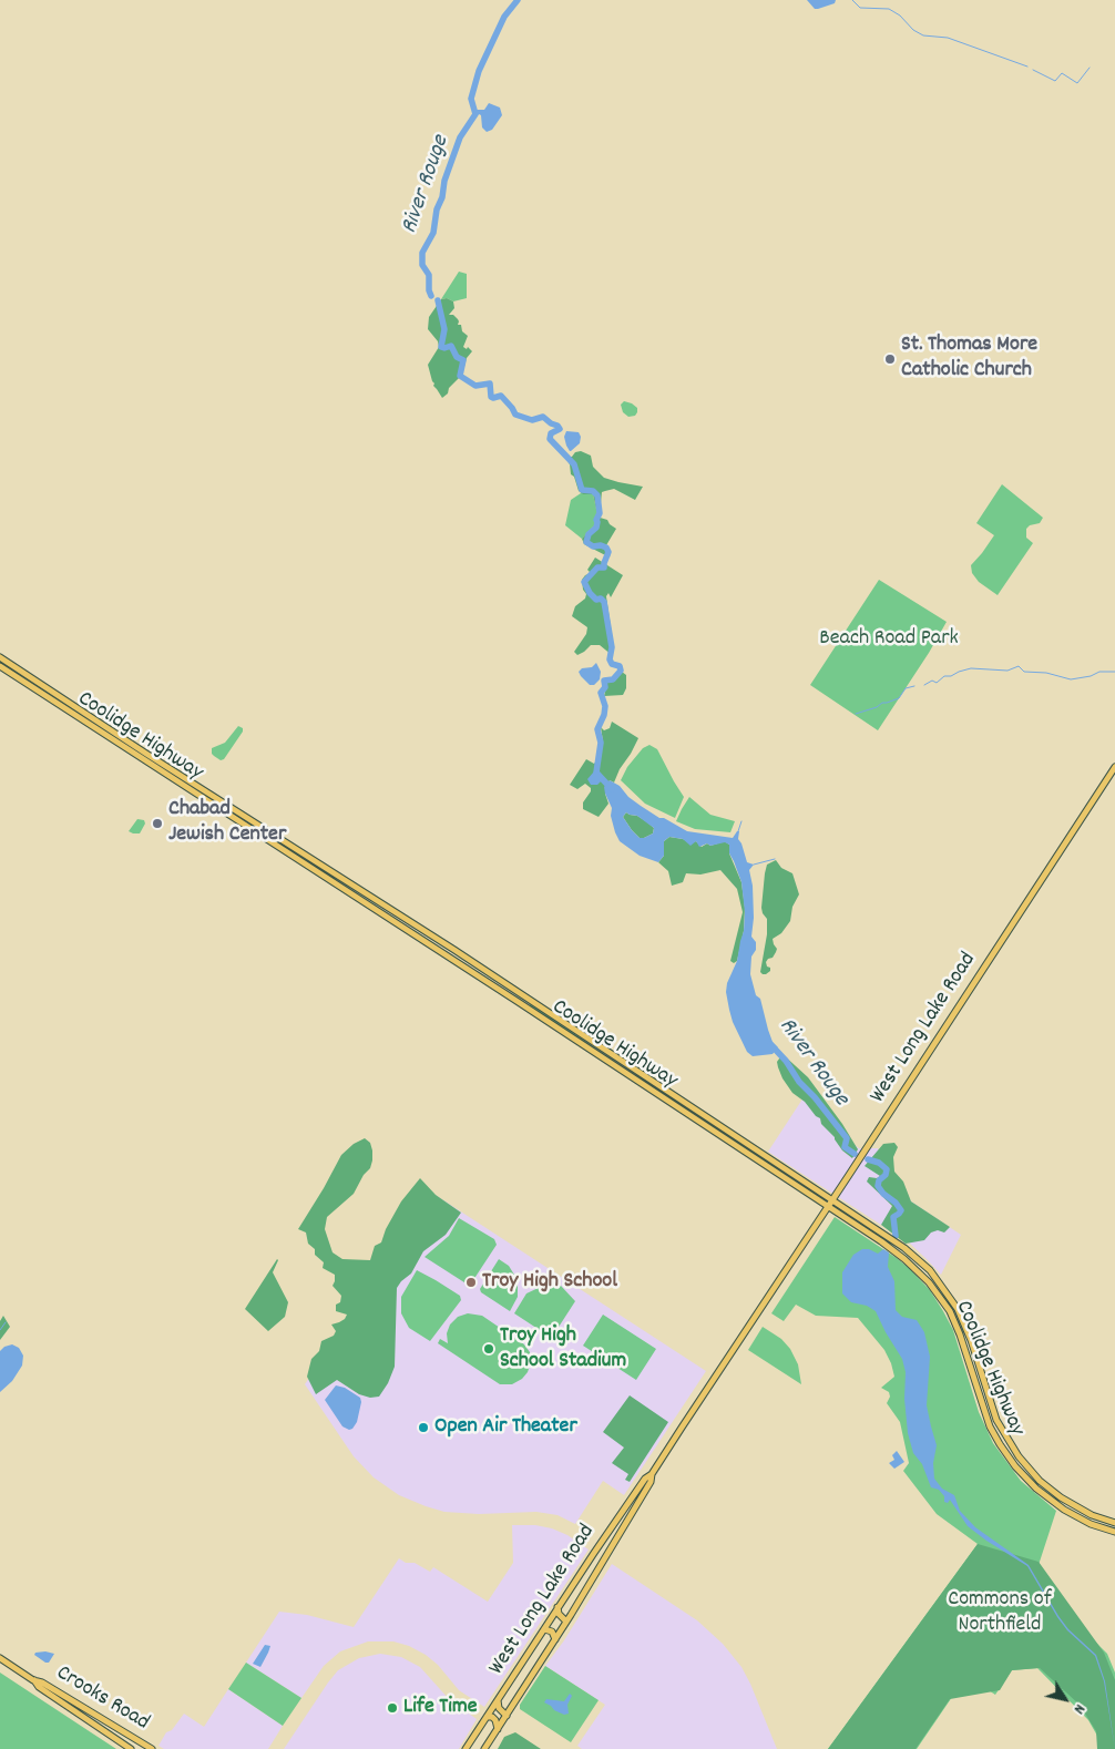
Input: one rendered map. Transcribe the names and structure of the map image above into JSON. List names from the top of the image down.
{
  "streets": {
    "main road": ["Coolidge Highway", "West Long Lake Road", "Crooks Road"]
  },
  "crossings": [
    ["Coolidge Highway", "West Long Lake Road"]
  ],
  "water": ["River Rouge"],
  "parks": ["Beach Road Park", "Commons of Northfield"],
  "places": [
    "St. Thomas More Catholic Church",
    "Chabad Jewish Center",
    "Troy High School",
    "Troy High School Stadium",
    "Open Air Theater",
    "Life Time"
  ],
  "north": "bottom right"
}
